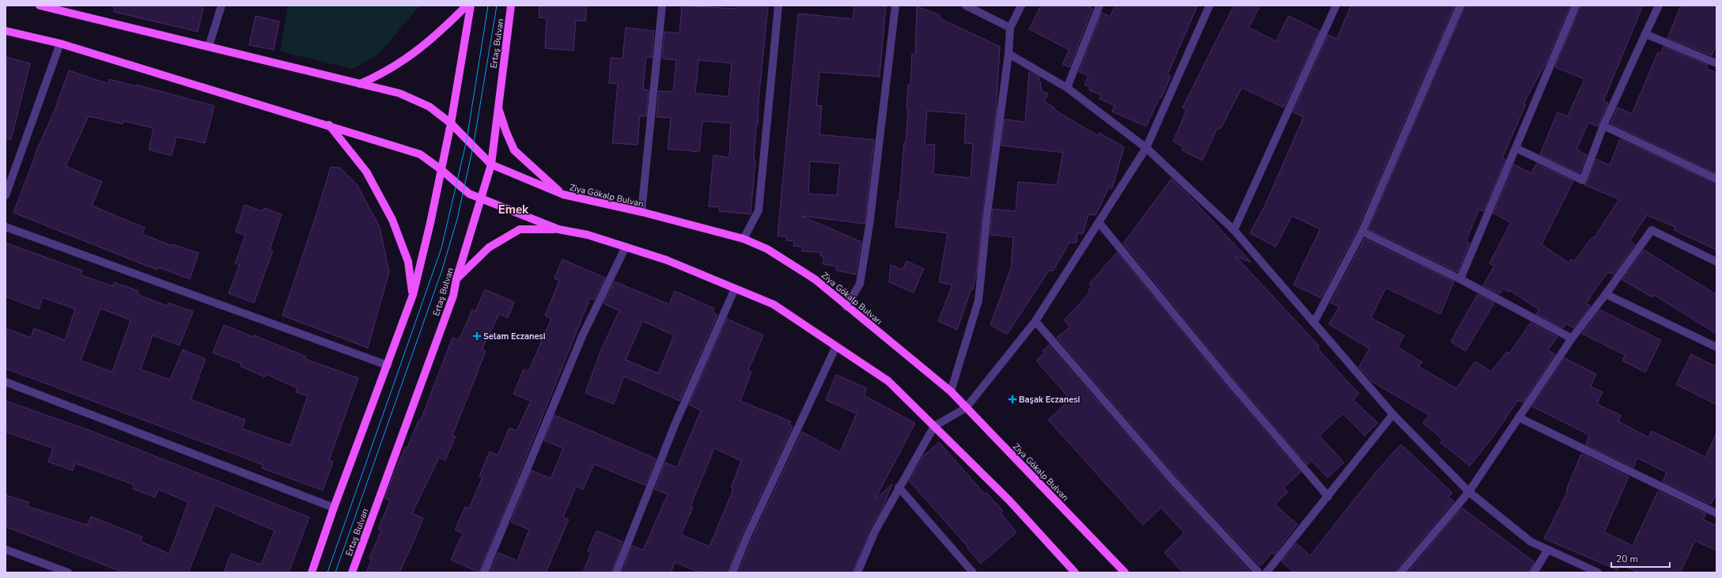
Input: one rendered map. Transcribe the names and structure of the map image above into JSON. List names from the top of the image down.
{
  "streets": {
    "main road": ["Ertaş Bulvarı", "Ziya Gökalp Bulvarı"]
  },
  "crossings": [
    ["Ertaş Bulvarı", "Ziya Gökalp Bulvarı"]
  ],
  "districts": ["Emek"],
  "places": {
    "health": ["Selam Eczanesi", "Başak Eczanesi"]
  },
  "scale_bar": "20 m"
}
